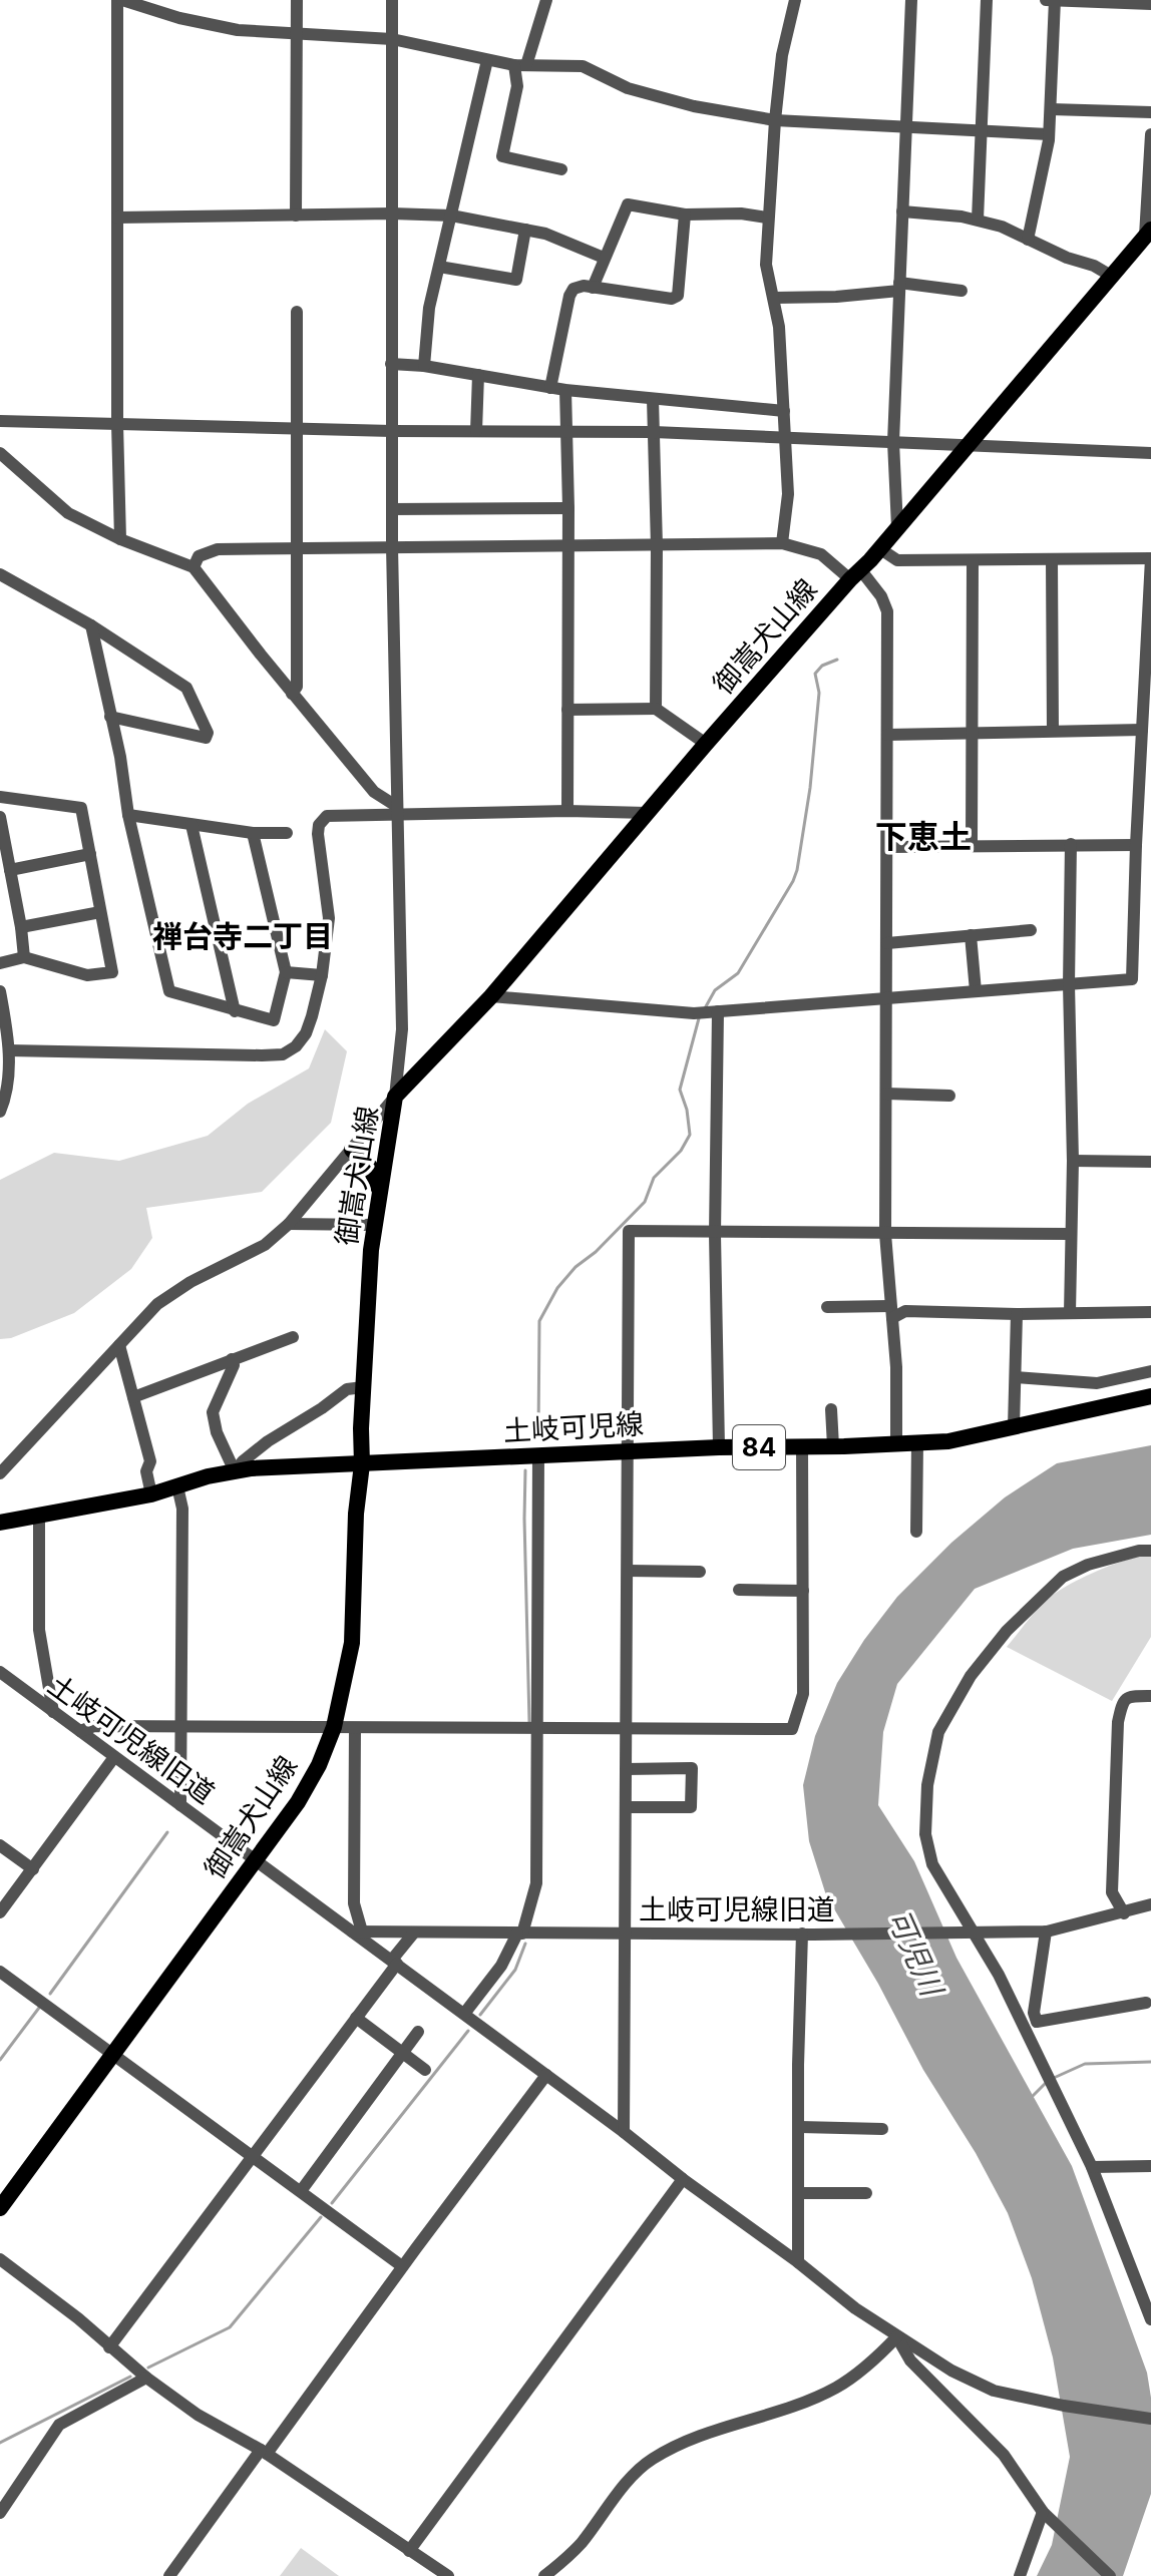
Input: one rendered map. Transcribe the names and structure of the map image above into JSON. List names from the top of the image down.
{
  "streets": {
    "main road": ["御嵩犬山線", "土岐可児線", "84"],
    "street": ["土岐可児線旧道"]
  },
  "crossings": [
    ["御嵩犬山線", "土岐可児線"],
    ["御嵩犬山線", "土岐可児線旧道"]
  ],
  "districts": ["下恵土", "禅台寺二丁目"],
  "water": ["可児川"]
}
